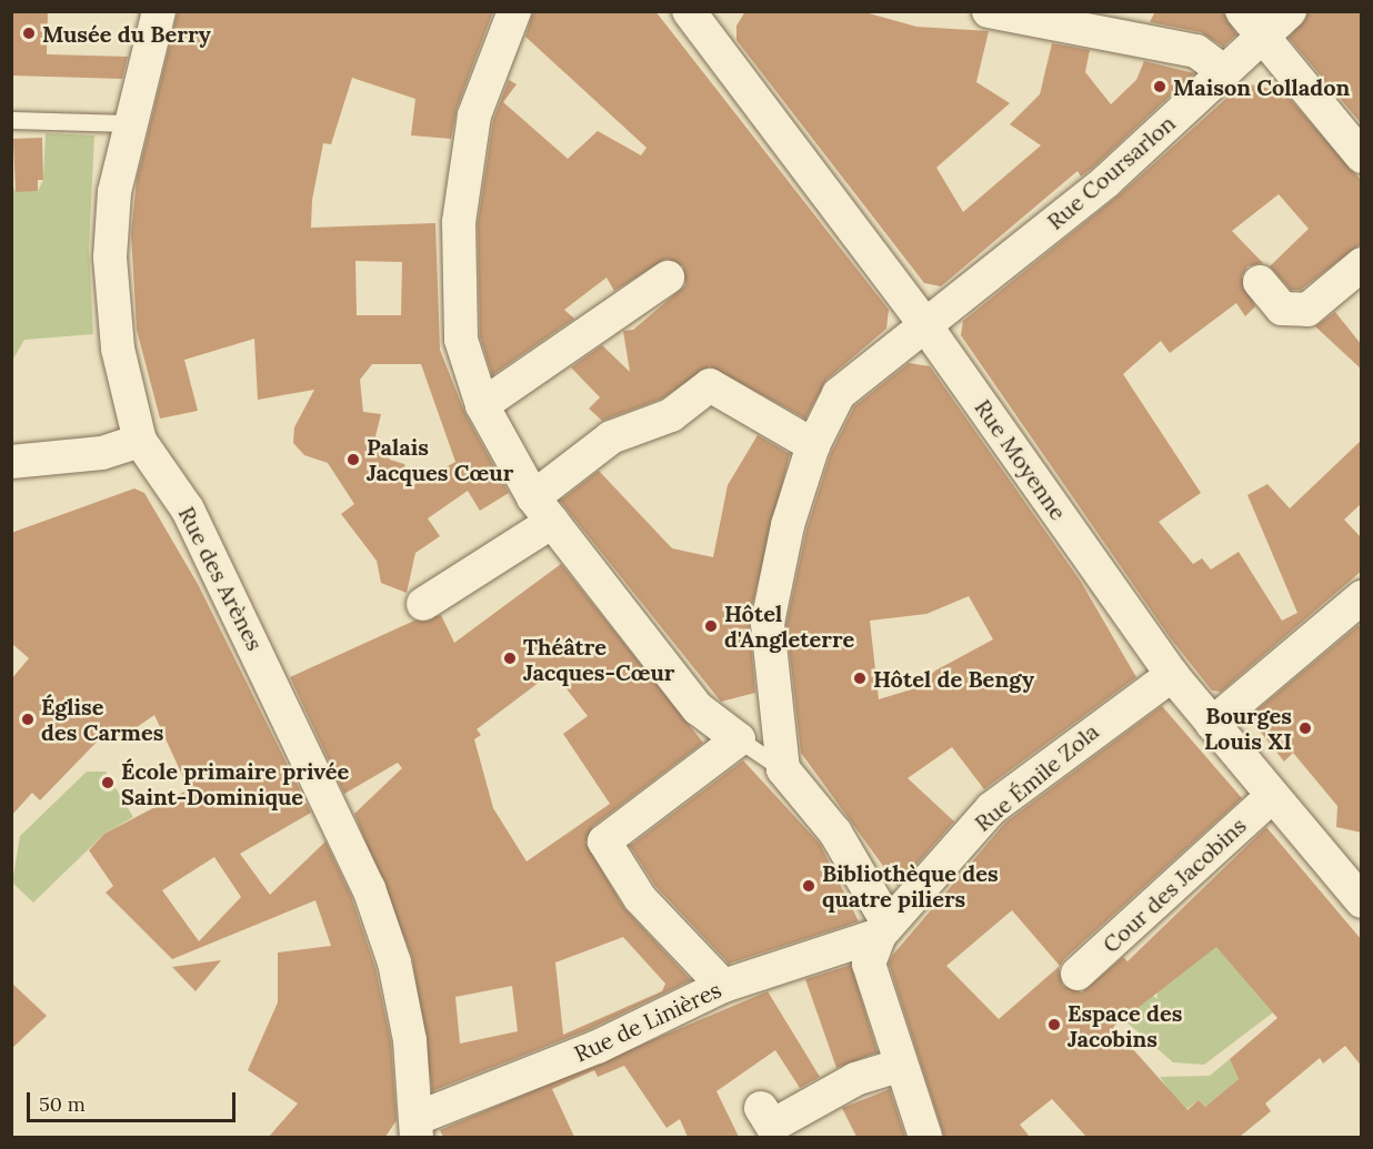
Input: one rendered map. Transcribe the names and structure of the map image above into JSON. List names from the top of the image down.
{
  "streets": {
    "street": [
      "Rue Coursarlon",
      "Rue Moyenne",
      "Rue des Arènes",
      "Rue Émile Zola",
      "Cour des Jacobins",
      "Rue de Linières"
    ]
  },
  "crossings": [
    ["Rue Coursarlon", "Rue Moyenne"],
    ["Rue Moyenne", "Rue Émile Zola"],
    ["Rue Moyenne", "Cour des Jacobins"],
    ["Rue des Arènes", "Rue de Linières"],
    ["Rue Émile Zola", "Rue de Linières"]
  ],
  "places": [
    "Musée du Berry",
    "Maison Colladon",
    "Palais Jacques Cœur",
    "Hôtel d'Angleterre",
    "Théâtre Jacques-Cœur",
    "Hôtel de Bengy",
    "Église des Carmes",
    "Bourges Louis XI",
    "École primaire privée Saint-Dominique",
    "Bibliothèque des quatre piliers",
    "Espace des Jacobins"
  ],
  "scale_bar": "50 m"
}
